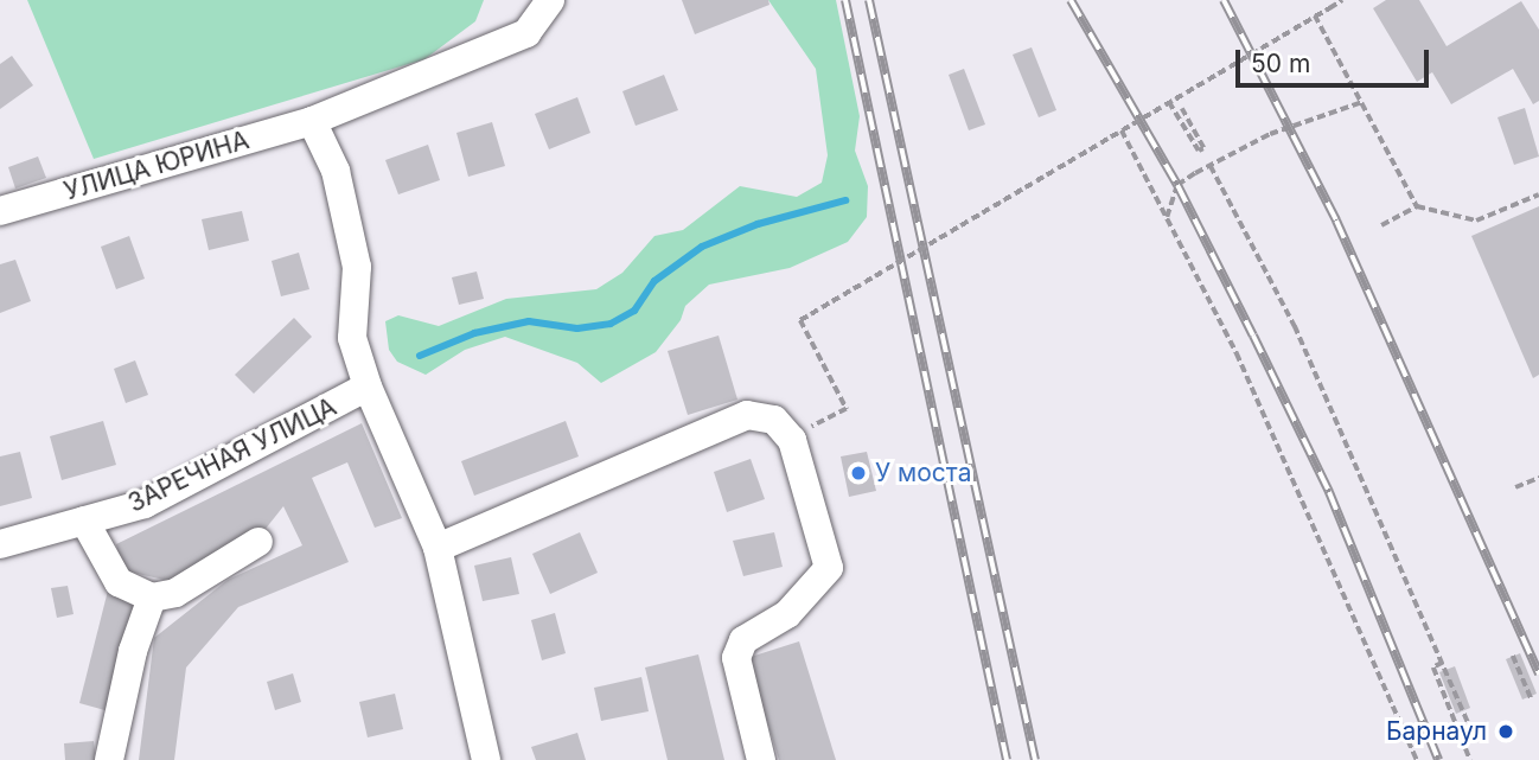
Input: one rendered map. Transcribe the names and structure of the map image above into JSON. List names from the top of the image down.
{
  "streets": {
    "street": ["УЛИЦА ЮРИНА", "ЗАРЕЧНАЯ УЛИЦА"]
  },
  "places": ["У моста", "Барнаул"],
  "scale_bar": "50 m"
}
